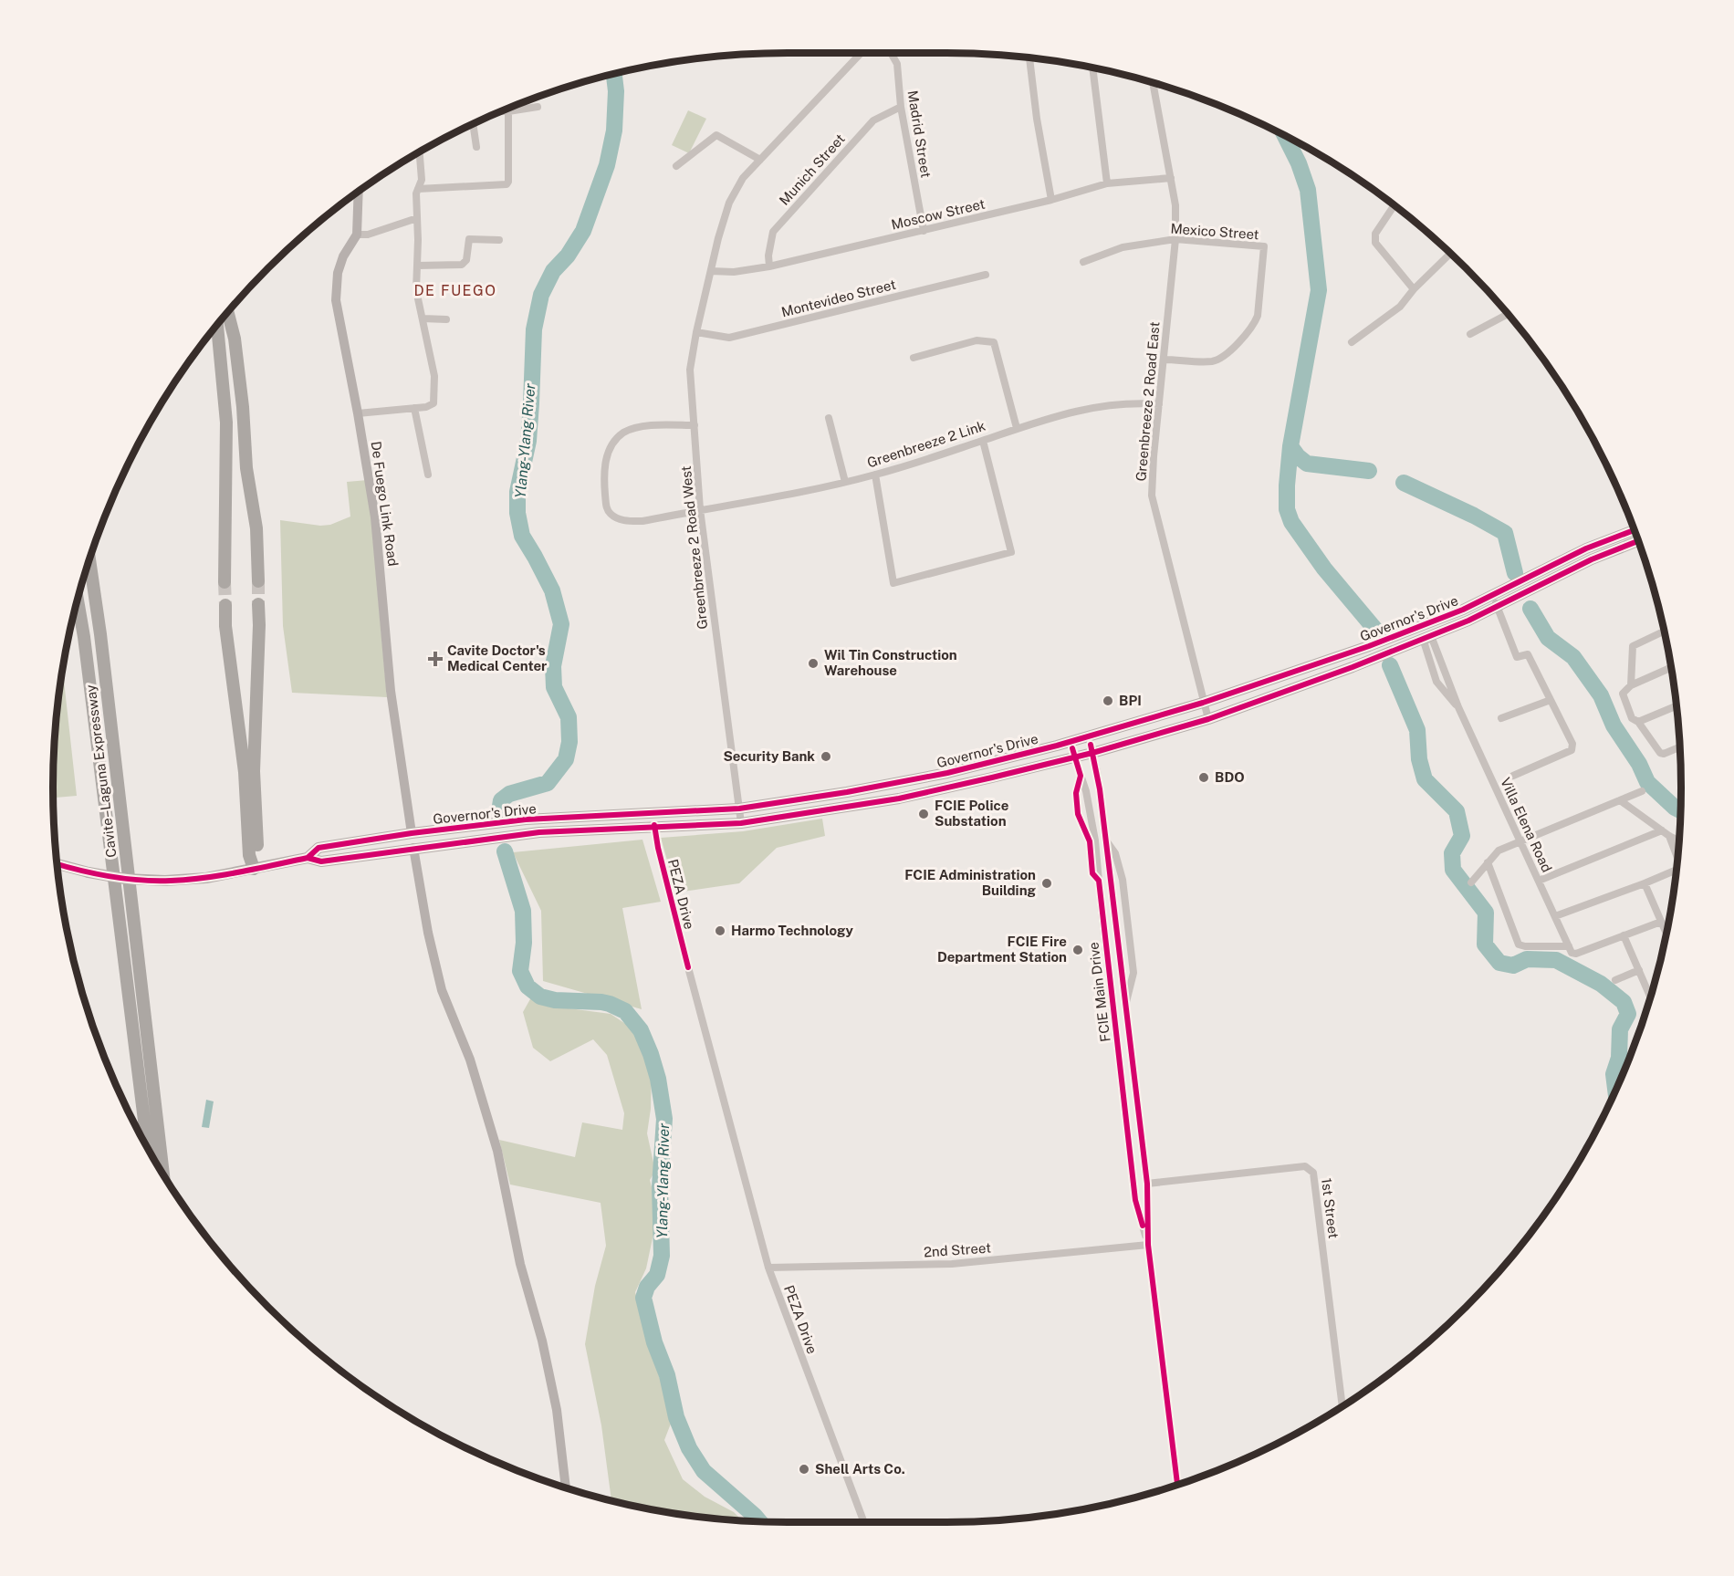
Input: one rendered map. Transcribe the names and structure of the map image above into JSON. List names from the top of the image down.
{
  "streets": {
    "highway": ["Cavite–Laguna Expressway"],
    "main road": ["Governor's Drive"],
    "street": [
      "Madrid Street",
      "Munich Street",
      "Moscow Street",
      "Mexico Street",
      "Montevideo Street",
      "Greenbreeze 2 Road East",
      "Greenbreeze 2 Link",
      "De Fuego Link Road",
      "Greenbreeze 2 Road West",
      "Villa Elena Road",
      "PEZA Drive",
      "FCIE Main Drive",
      "1st Street",
      "2nd Street"
    ]
  },
  "crossings": [
    ["Madrid Street", "Munich Street"],
    ["Madrid Street", "Moscow Street"],
    ["Munich Street", "Moscow Street"],
    ["Moscow Street", "Greenbreeze 2 Road East"],
    ["Moscow Street", "Greenbreeze 2 Road West"],
    ["Mexico Street", "Greenbreeze 2 Road East"],
    ["Montevideo Street", "Greenbreeze 2 Road West"],
    ["Greenbreeze 2 Road East", "Greenbreeze 2 Link"],
    ["Greenbreeze 2 Road East", "Governor's Drive"],
    ["Greenbreeze 2 Link", "Greenbreeze 2 Road West"],
    ["De Fuego Link Road", "Governor's Drive"],
    ["Greenbreeze 2 Road West", "Governor's Drive"],
    ["Governor's Drive", "Villa Elena Road"],
    ["Governor's Drive", "PEZA Drive"],
    ["Governor's Drive", "FCIE Main Drive"],
    ["PEZA Drive", "2nd Street"],
    ["FCIE Main Drive", "1st Street"],
    ["FCIE Main Drive", "2nd Street"]
  ],
  "districts": ["DE FUEGO"],
  "water": ["Ylang-Ylang River"],
  "places": {
    "health": ["Cavite Doctor's Medical Center"],
    "other": [
      "Wil Tin Construction Warehouse",
      "BPI",
      "Security Bank",
      "BDO",
      "FCIE Police Substation",
      "FCIE Administration Building",
      "Harmo Technology",
      "FCIE Fire Department Station",
      "Shell Arts Co."
    ]
  }
}
